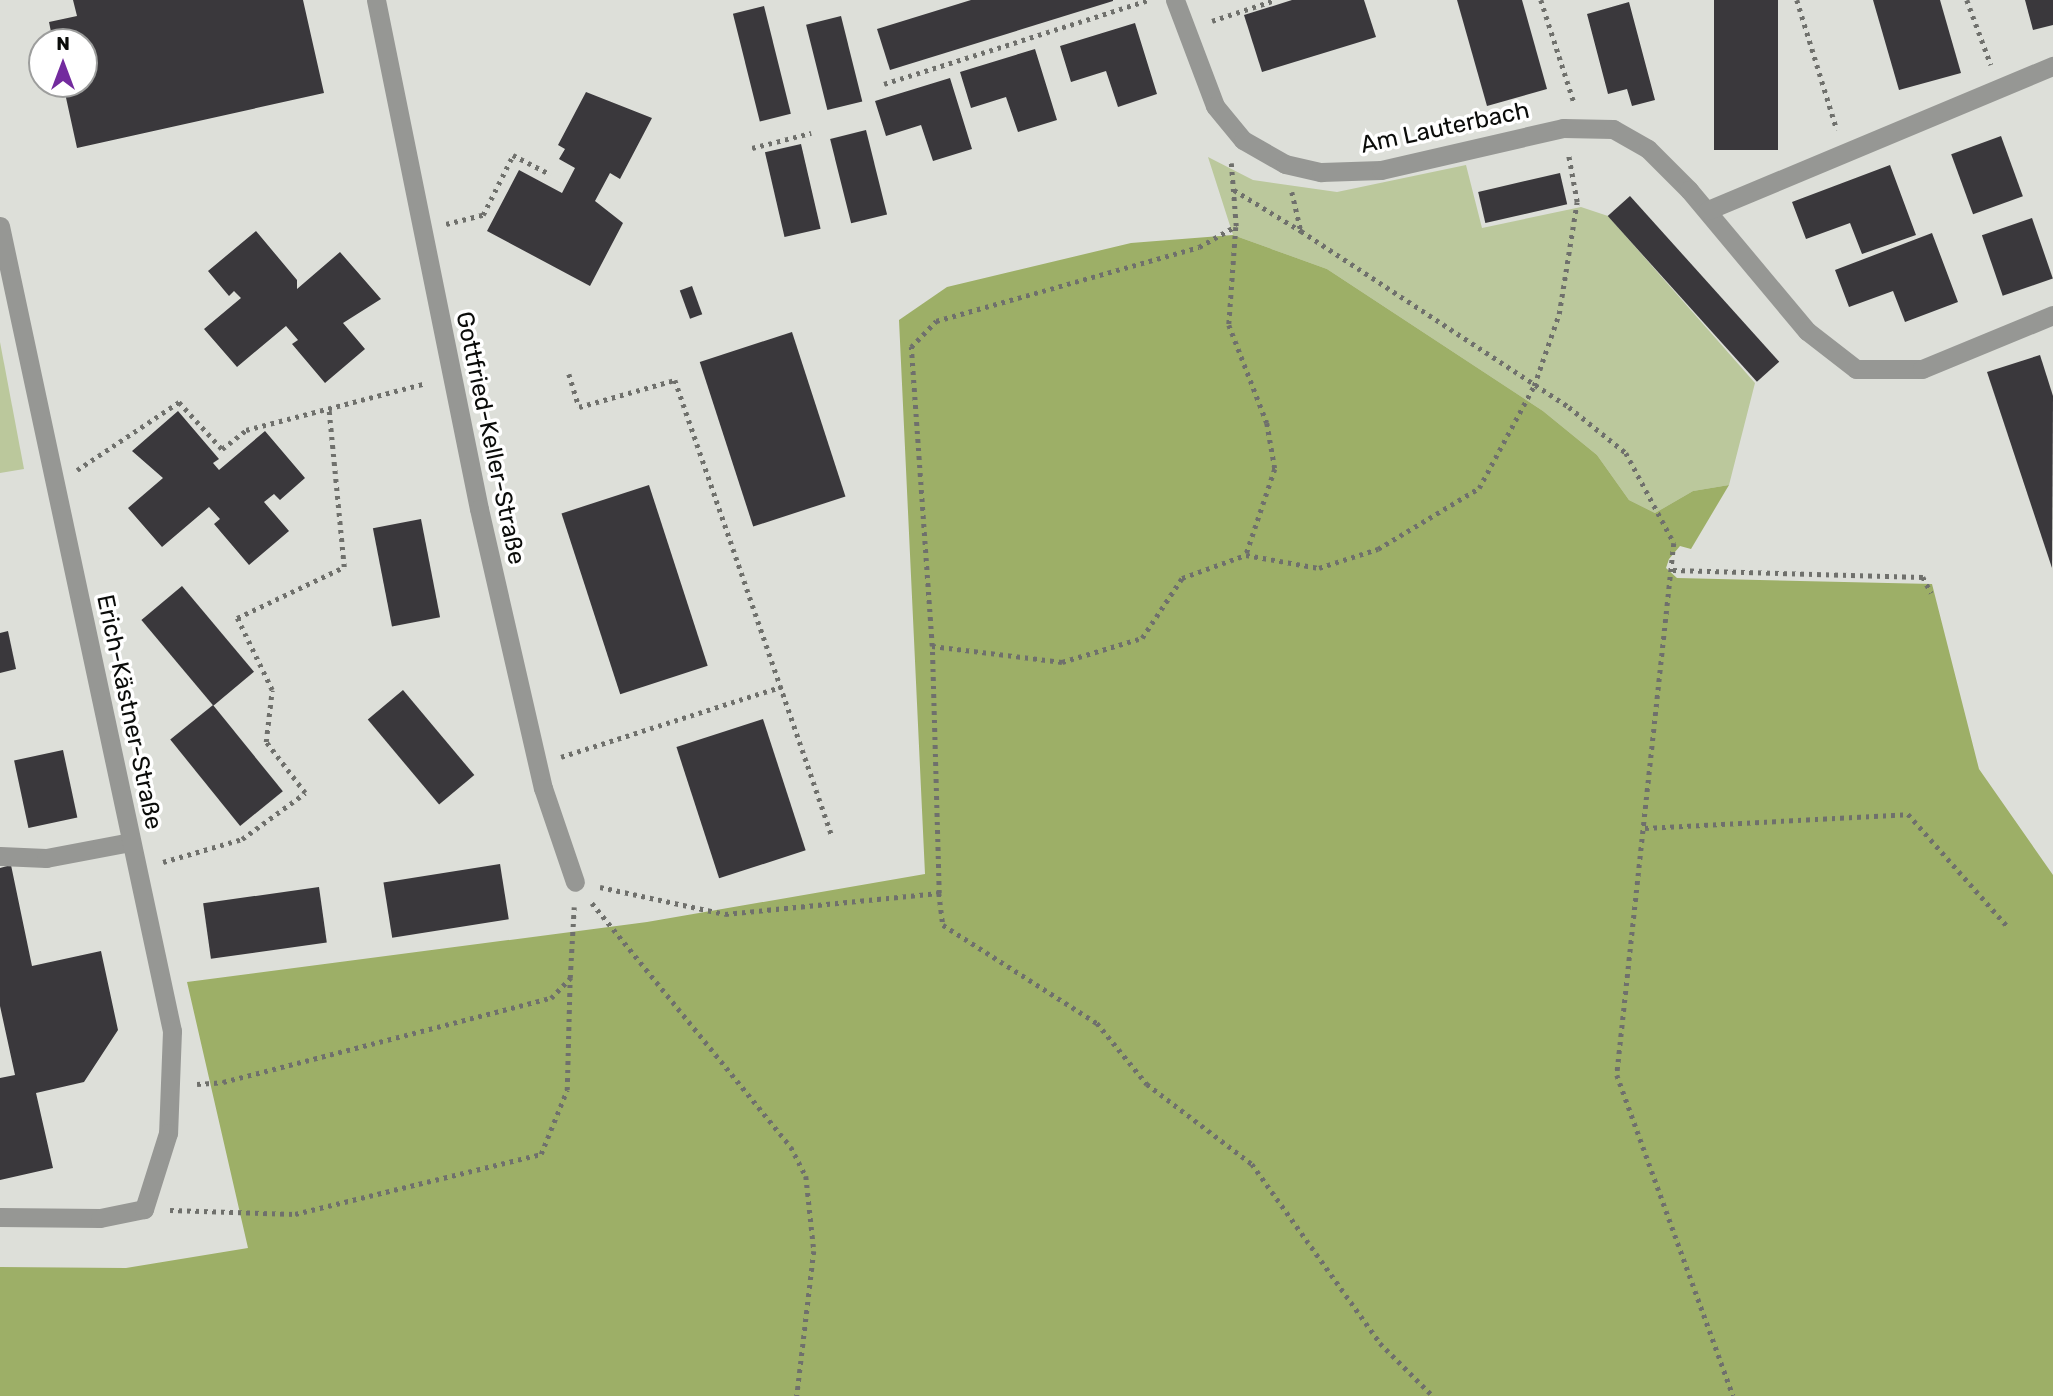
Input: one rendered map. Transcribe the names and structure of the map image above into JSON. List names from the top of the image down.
{
  "streets": {
    "street": ["Am Lauterbach", "Gottfried-Keller-Straße", "Erich-Kästner-Straße"]
  },
  "north": "top"
}
